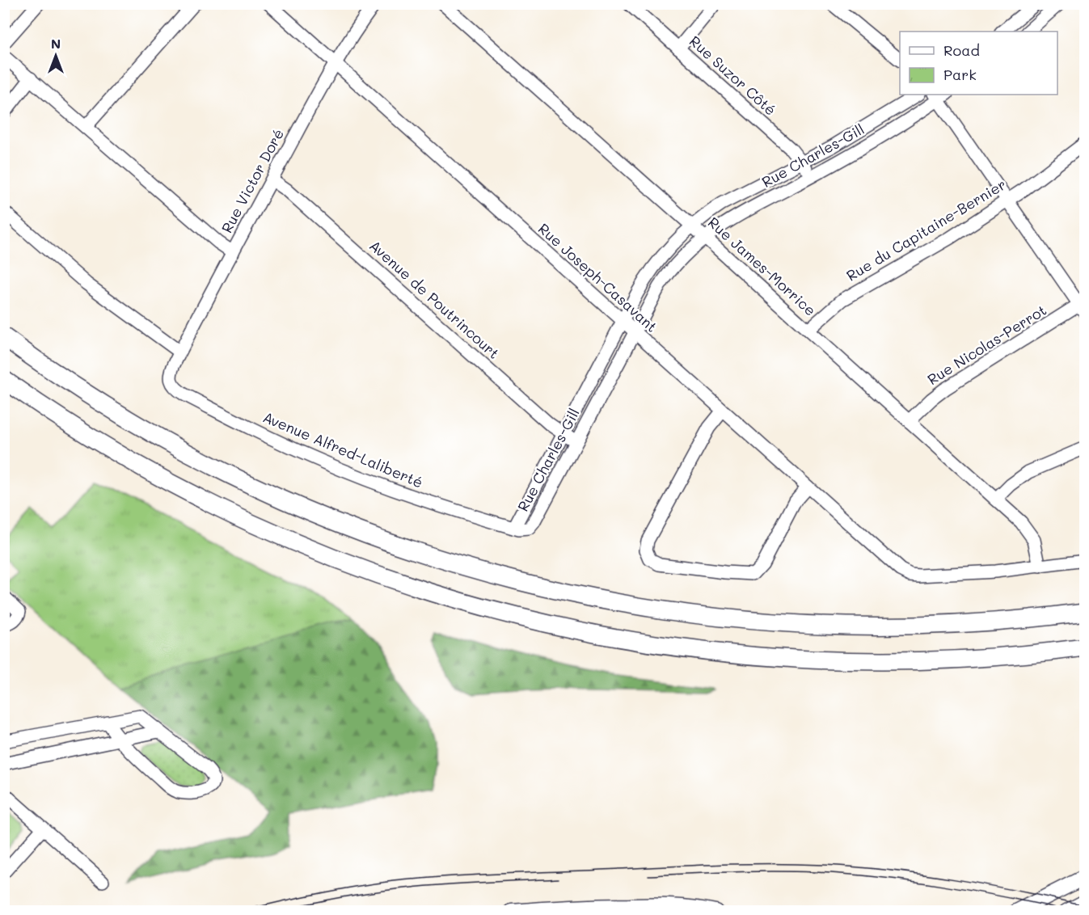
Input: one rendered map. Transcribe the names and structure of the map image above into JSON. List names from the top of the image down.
{
  "streets": {
    "street": [
      "Rue Suzor Côté",
      "Rue Charles-Gill",
      "Rue Victor Doré",
      "Rue du Capitaine-Bernier",
      "Rue James-Morrice",
      "Rue Joseph-Casavant",
      "Avenue de Poutrincourt",
      "Rue Nicolas-Perrot",
      "Avenue Alfred-Laliberté"
    ]
  },
  "crossings": [
    ["Rue Suzor Côté", "Rue Charles-Gill"],
    ["Rue Charles-Gill", "Rue James-Morrice"],
    ["Rue Charles-Gill", "Rue Joseph-Casavant"],
    ["Rue Charles-Gill", "Avenue de Poutrincourt"],
    ["Rue Charles-Gill", "Avenue Alfred-Laliberté"],
    ["Rue Victor Doré", "Rue Joseph-Casavant"],
    ["Rue Victor Doré", "Avenue de Poutrincourt"],
    ["Rue Victor Doré", "Avenue Alfred-Laliberté"],
    ["Rue du Capitaine-Bernier", "Rue James-Morrice"],
    ["Rue James-Morrice", "Rue Joseph-Casavant"],
    ["Rue James-Morrice", "Rue Nicolas-Perrot"]
  ],
  "legend": ["Road", "Park"],
  "north": "top"
}
